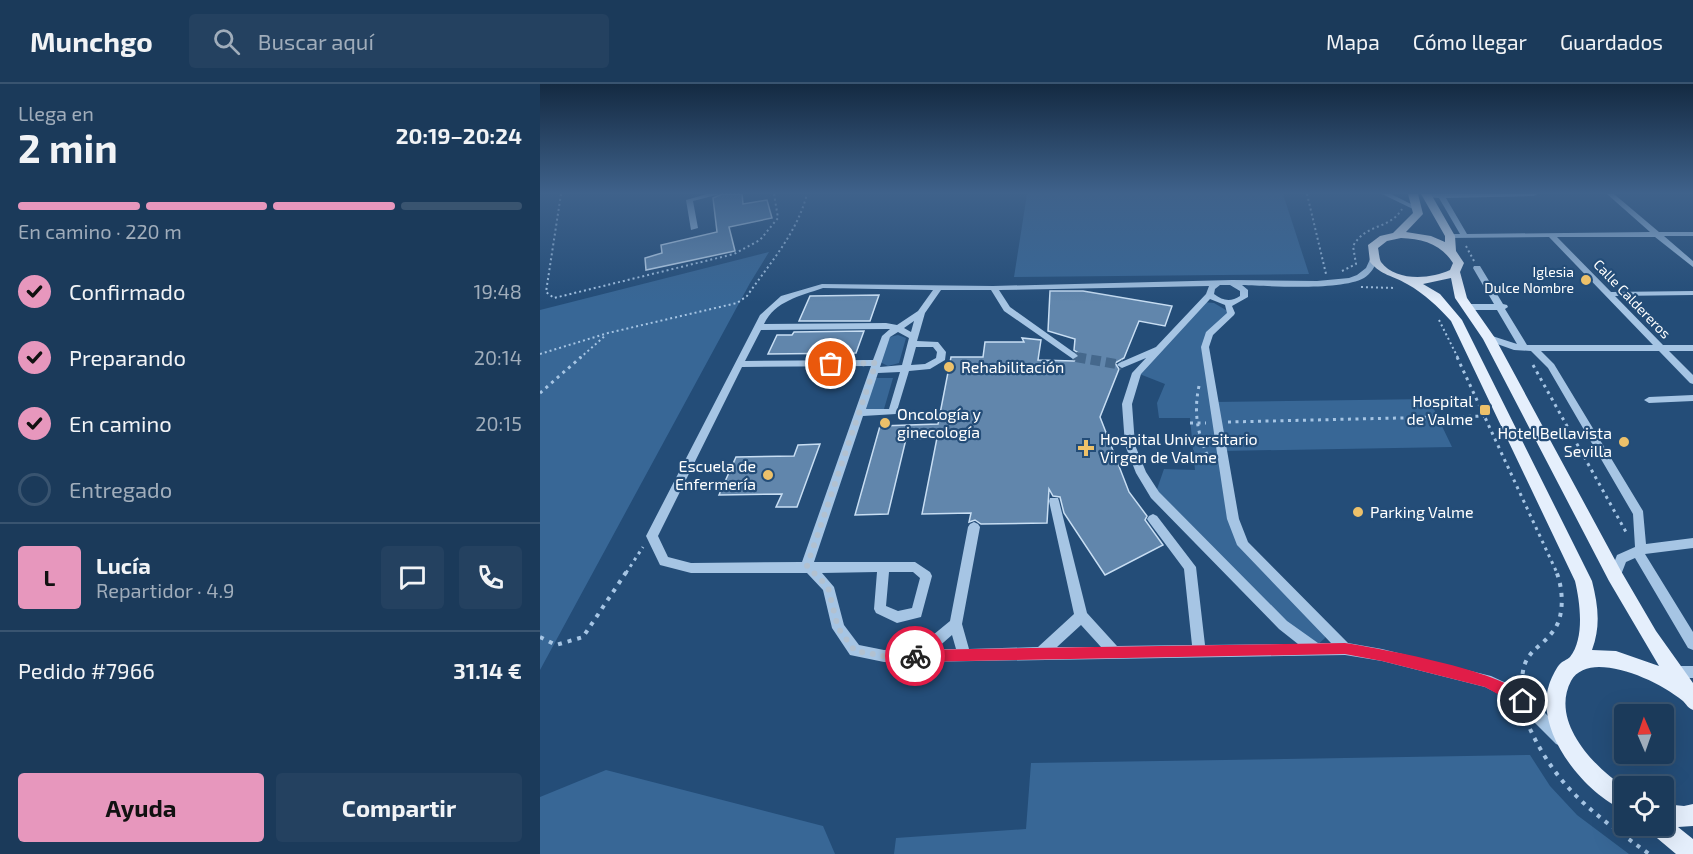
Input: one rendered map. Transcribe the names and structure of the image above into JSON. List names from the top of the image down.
{
  "streets": {
    "street": ["Calle Caldereros"]
  },
  "places": {
    "other": [
      "Iglesia Dulce Nombre",
      "Rehabilitación",
      "Oncología y ginecología",
      "Hotel Bellavista Sevilla",
      "Escuela de Enfermería",
      "Parking Valme"
    ],
    "transit": ["Hospital de Valme"],
    "health": ["Hospital Universitario Virgen de Valme"]
  },
  "north": "top",
  "page": {
    "header": "Munchgo",
    "search": "Buscar aquí",
    "nav": ["Mapa", "Cómo llegar", "Guardados"],
    "heading": ["2 min", "Llega en", "20:19–20:24"],
    "panel": [
      "Lucía",
      "Repartidor · 4.9",
      "Pedido #7966",
      "31.14 €"
    ],
    "bar": "En camino · 220 m",
    "list": [
      ["Confirmado", "19:48"],
      ["Preparando", "20:14"],
      ["En camino", "20:15"],
      "Entregado"
    ],
    "round": "L",
    "buttons": ["Ayuda", "Compartir"]
  }
}
